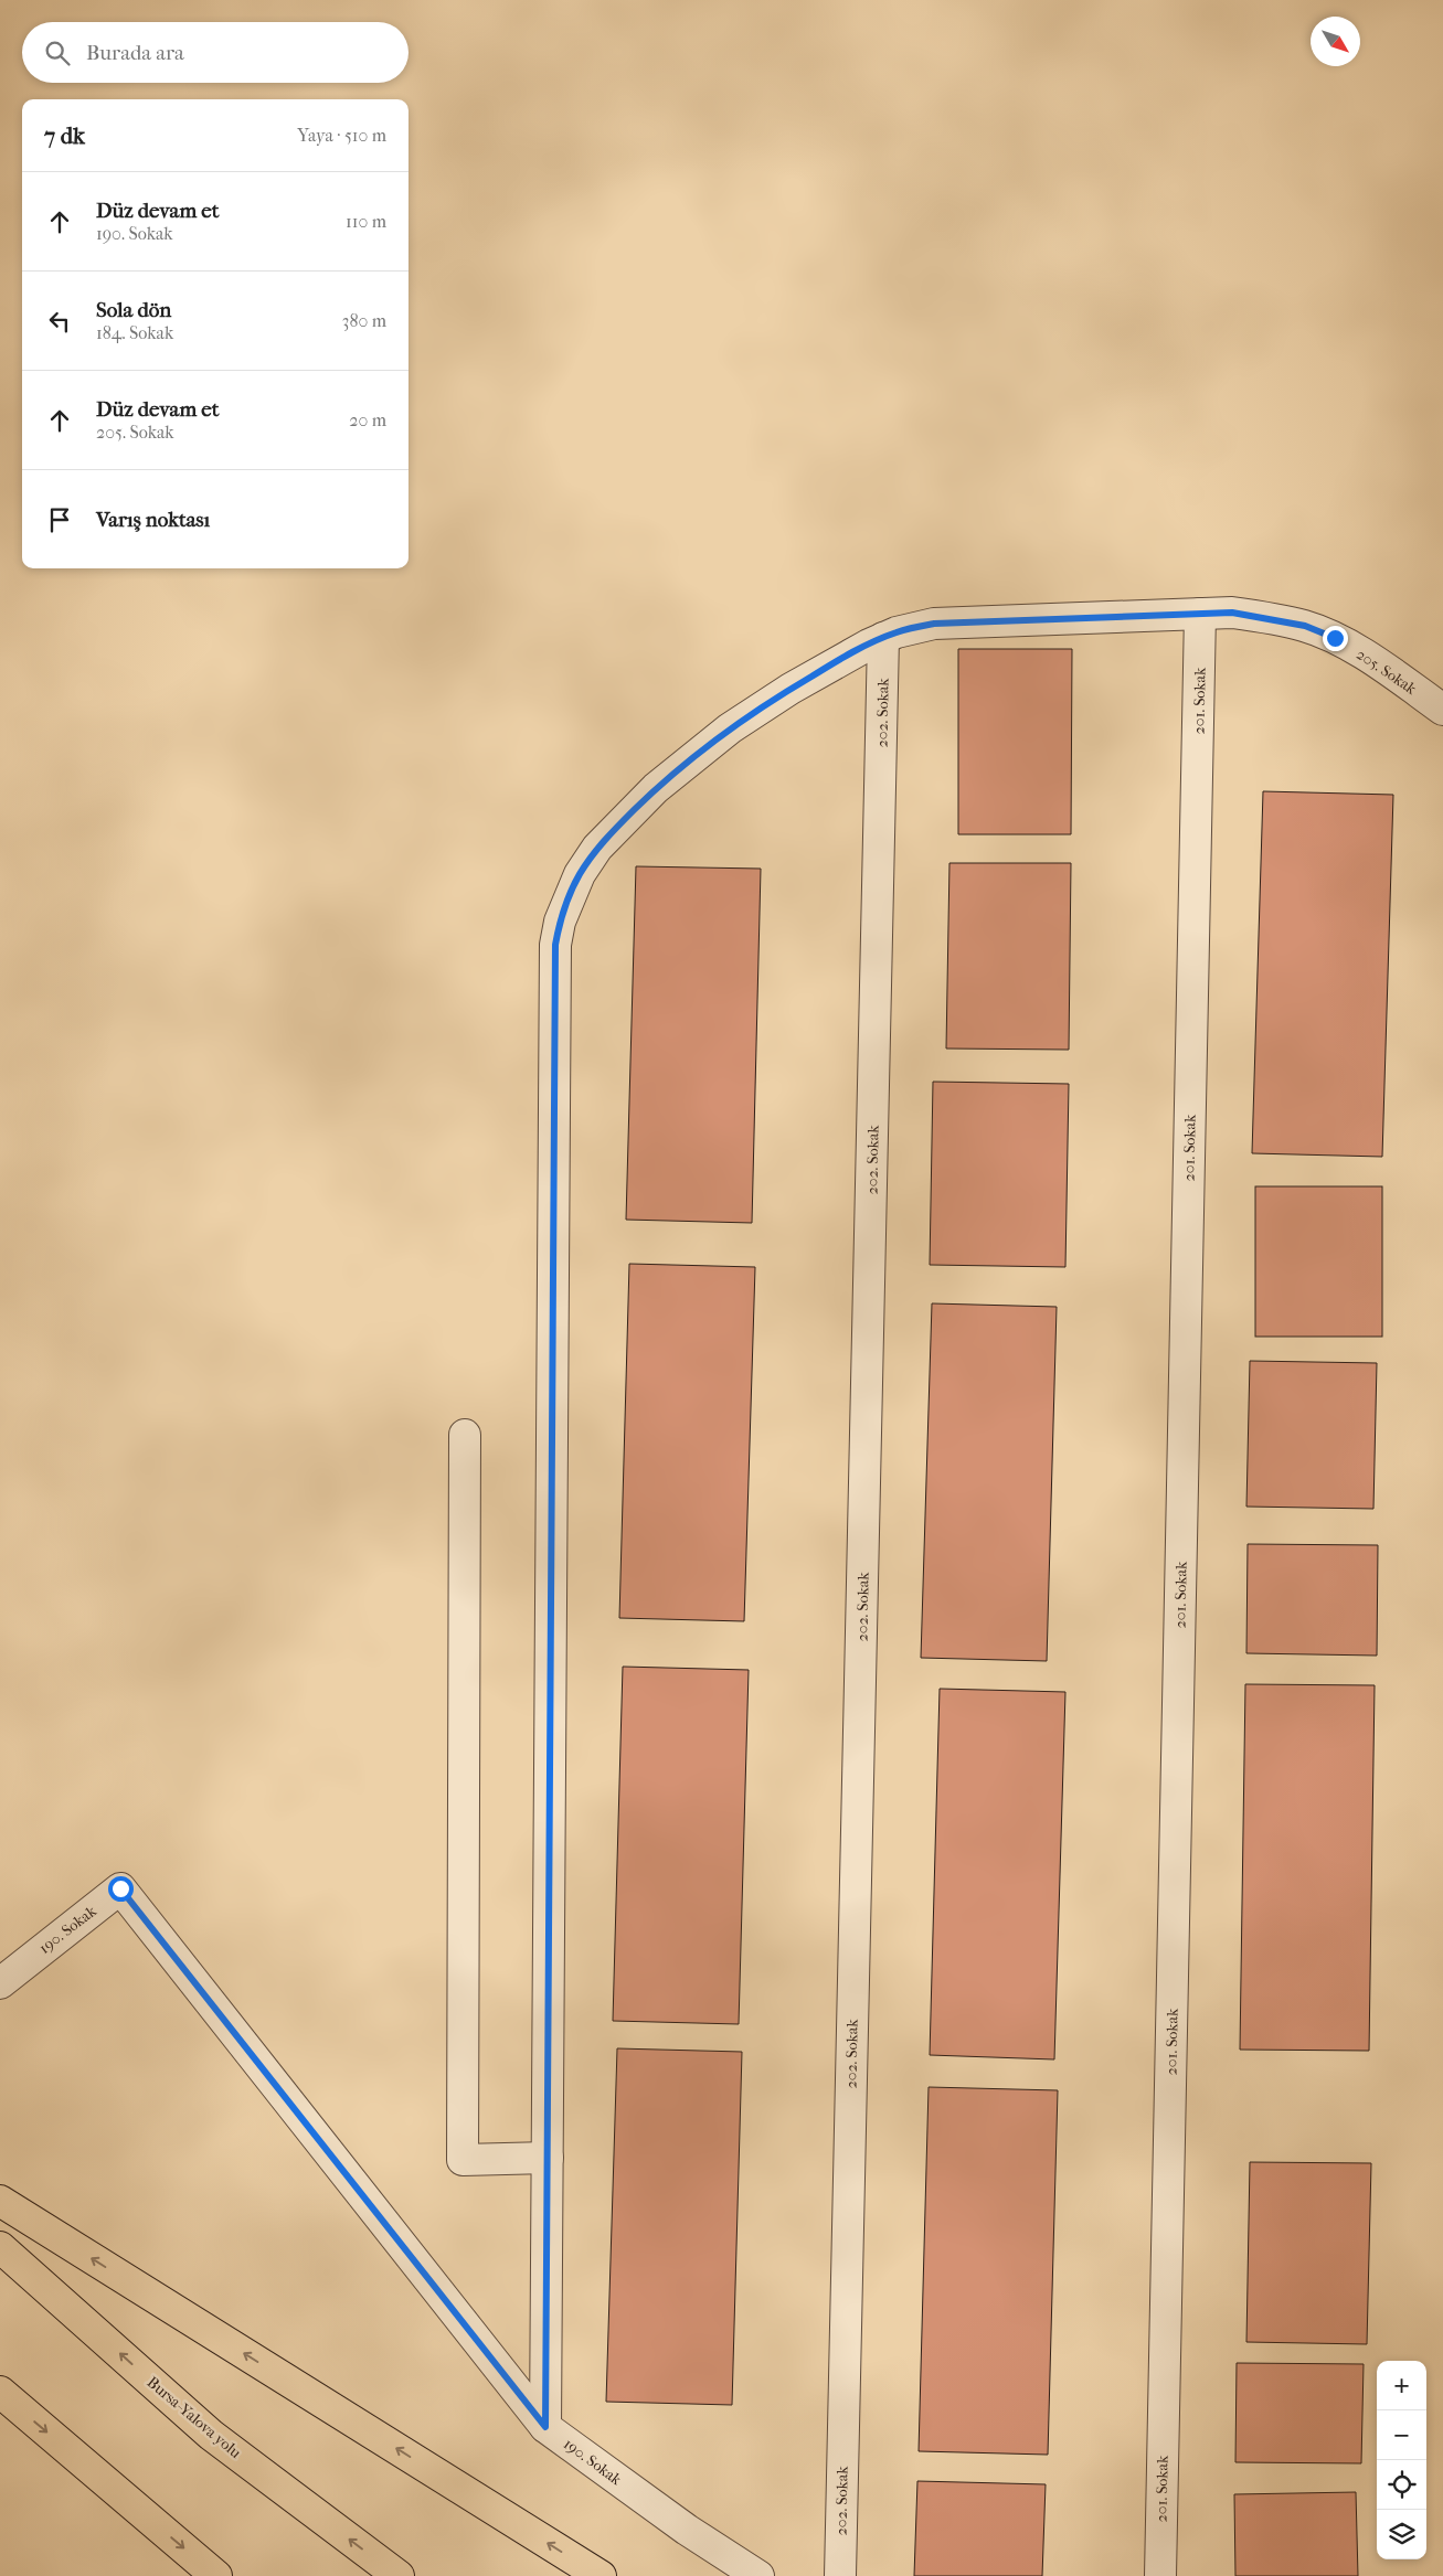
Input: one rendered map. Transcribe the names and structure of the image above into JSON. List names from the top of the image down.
{
  "streets": {
    "highway": ["Bursa-Yalova yolu"],
    "street": [
      "205. Sokak",
      "201. Sokak",
      "202. Sokak",
      "190. Sokak"
    ]
  },
  "crossings": [
    ["205. Sokak", "201. Sokak"],
    ["205. Sokak", "202. Sokak"],
    ["205. Sokak", "190. Sokak"]
  ],
  "north": "bottom right",
  "page": {
    "search": "Burada ara",
    "heading": ["7 dk", "Yaya · 510 m"],
    "list": [
      ["Düz devam et", "190. Sokak", "110 m"],
      ["Sola dön", "184. Sokak", "380 m"],
      ["Düz devam et", "205. Sokak", "20 m"],
      "Varış noktası"
    ],
    "map_buttons": ["+", "−"]
  }
}
